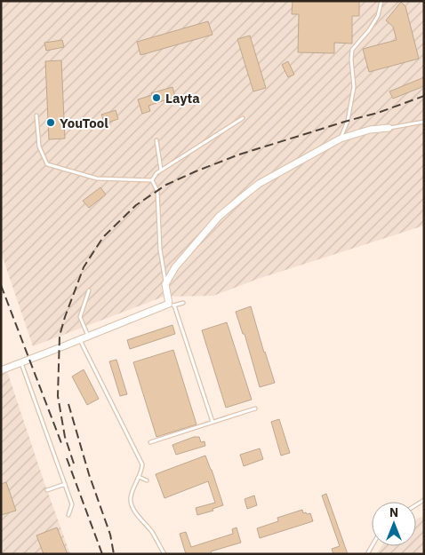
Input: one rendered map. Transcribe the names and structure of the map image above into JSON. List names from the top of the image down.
{
  "places": ["Layta", "YouTool"],
  "north": "top"
}
